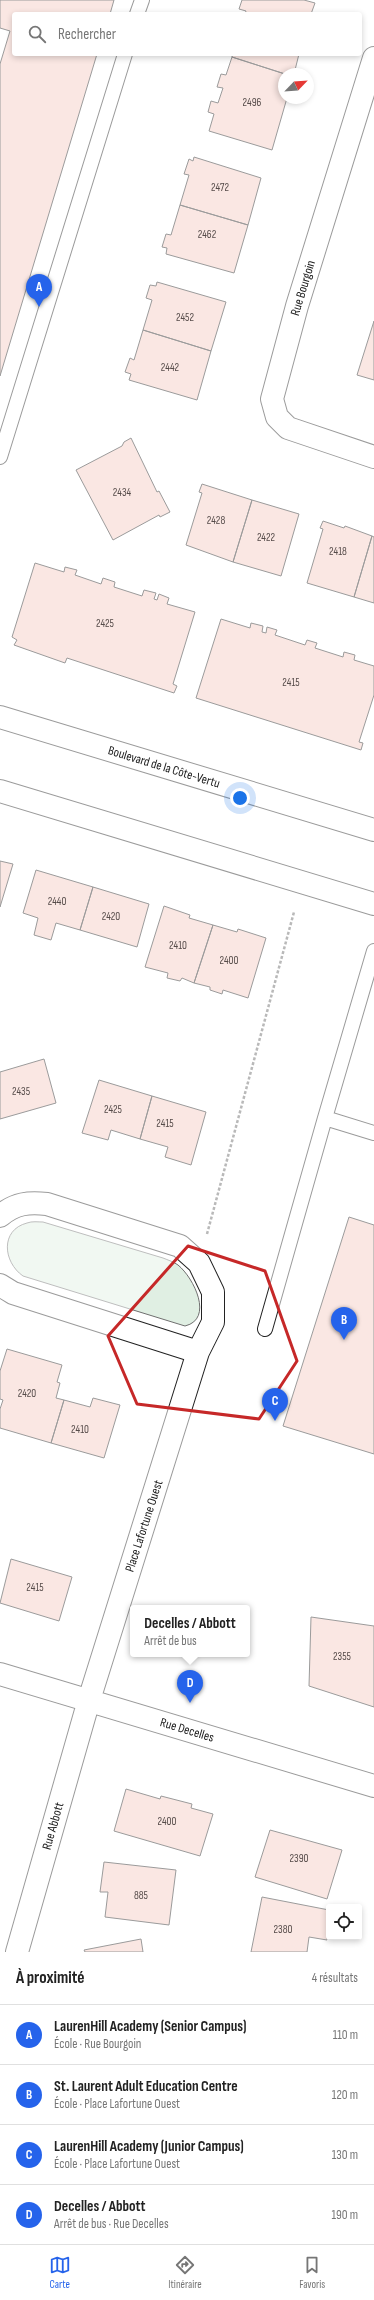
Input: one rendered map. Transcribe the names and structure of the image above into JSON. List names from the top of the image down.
{
  "streets": {
    "street": [
      "Rue Bourgoin",
      "Boulevard de la Côte-Vertu",
      "Place Lafortune Ouest",
      "Rue Decelles",
      "Rue Abbott"
    ]
  },
  "crossings": [
    ["Place Lafortune Ouest", "Rue Decelles"],
    ["Place Lafortune Ouest", "Rue Abbott"],
    ["Rue Decelles", "Rue Abbott"]
  ],
  "house_numbers": [
    "2496",
    "2472",
    "2462",
    "2452",
    "2442",
    "2434",
    "2428",
    "2422",
    "2418",
    "2425",
    "2415",
    "2440",
    "2420",
    "2410",
    "2400",
    "2435",
    "2425",
    "2415",
    "2420",
    "2410",
    "2415",
    "2355",
    "2400",
    "2390",
    "885",
    "2380"
  ],
  "north": "top right",
  "page": {
    "search": "Rechercher",
    "pins": [
      "A",
      "B",
      "C",
      "D"
    ],
    "popup": ["Decelles / Abbott", "Arrêt de bus"],
    "heading": ["À proximité", "4 résultats"],
    "list": [
      {
        "mark": "A",
        "name": "LaurenHill Academy (Senior Campus)",
        "note": "École · Rue Bourgoin",
        "value": "110 m"
      },
      {
        "mark": "B",
        "name": "St. Laurent Adult Education Centre",
        "note": "École · Place Lafortune Ouest",
        "value": "120 m"
      },
      {
        "mark": "C",
        "name": "LaurenHill Academy (Junior Campus)",
        "note": "École · Place Lafortune Ouest",
        "value": "130 m"
      },
      {
        "mark": "D",
        "name": "Decelles / Abbott",
        "note": "Arrêt de bus · Rue Decelles",
        "value": "190 m"
      }
    ],
    "nav": ["Carte", "Itinéraire", "Favoris"]
  }
}
